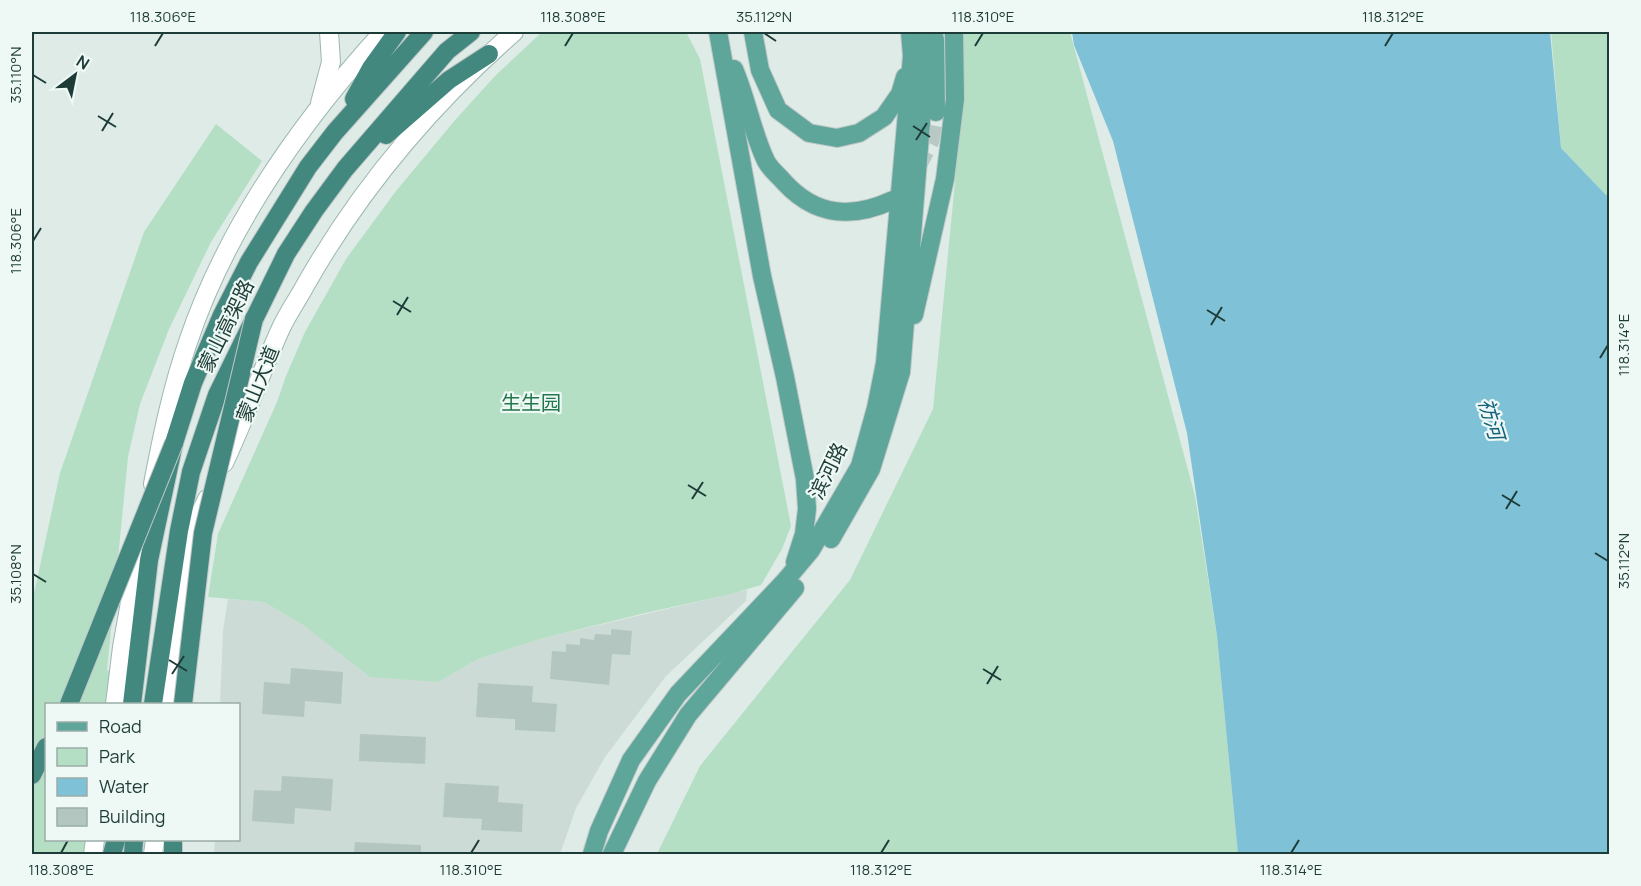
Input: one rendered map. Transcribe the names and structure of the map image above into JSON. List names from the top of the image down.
{
  "streets": {
    "highway": ["蒙山高架路"],
    "main road": ["蒙山大道", "滨河路"]
  },
  "water": ["祊河"],
  "parks": ["生生园"],
  "legend": [
    "Road",
    "Park",
    "Water",
    "Building"
  ],
  "north": "top right",
  "coordinates": [
    "118.306°E",
    "118.308°E",
    "35.112°N",
    "118.310°E",
    "118.312°E",
    "35.110°N",
    "118.314°E",
    "35.108°N"
  ]
}
